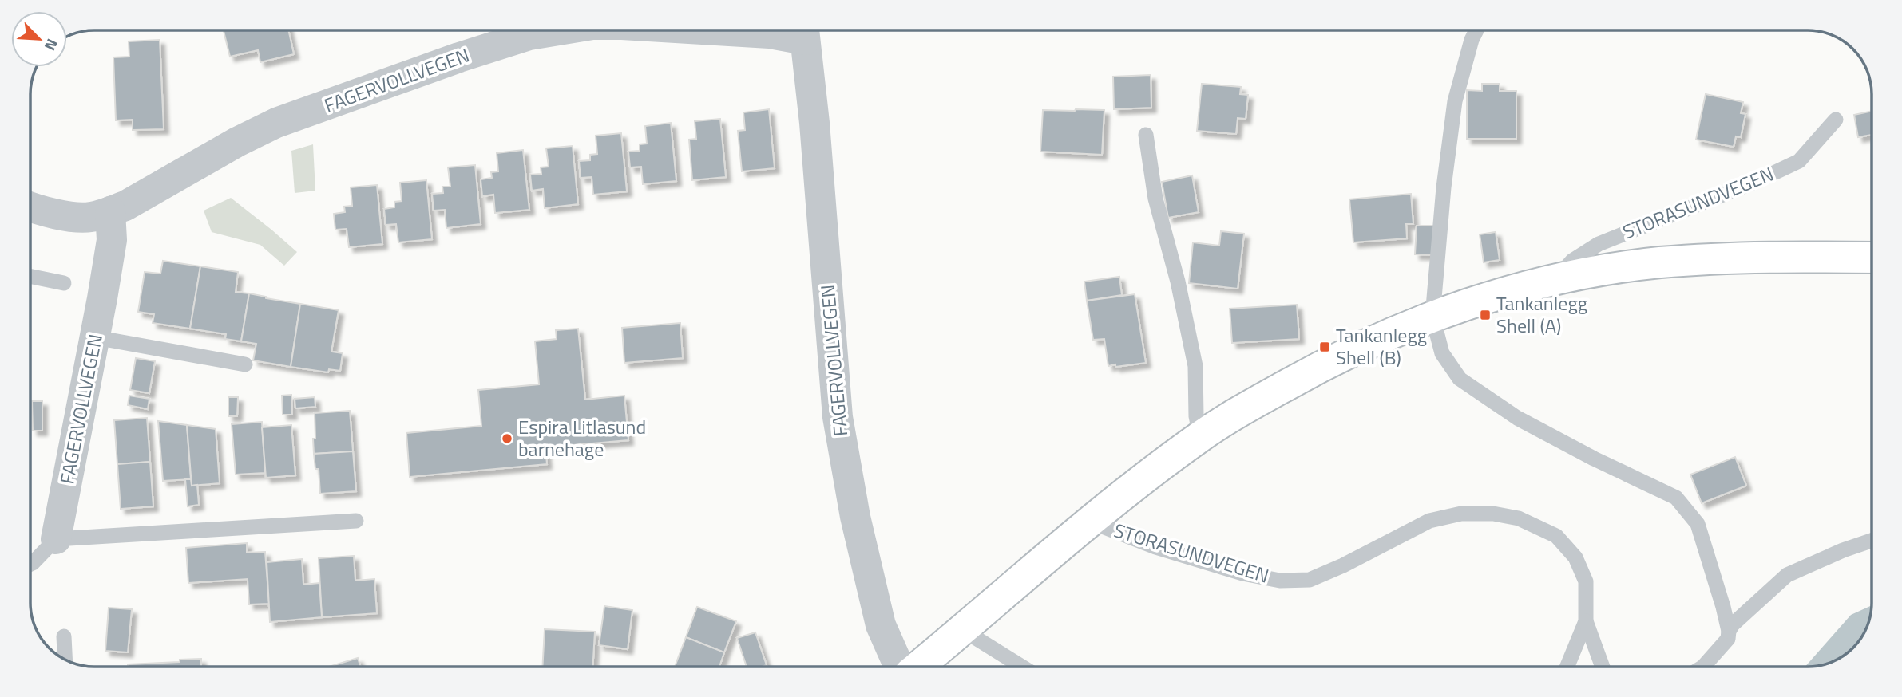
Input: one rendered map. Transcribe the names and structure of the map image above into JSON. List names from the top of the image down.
{
  "streets": {
    "main road": ["STORASUNDVEGEN"],
    "street": ["FAGERVOLLVEGEN"]
  },
  "places": {
    "transit": ["Tankanlegg Shell (A)", "Tankanlegg Shell (B)"],
    "other": ["Espira Litlasund barnehage"]
  },
  "north": "bottom right"
}
